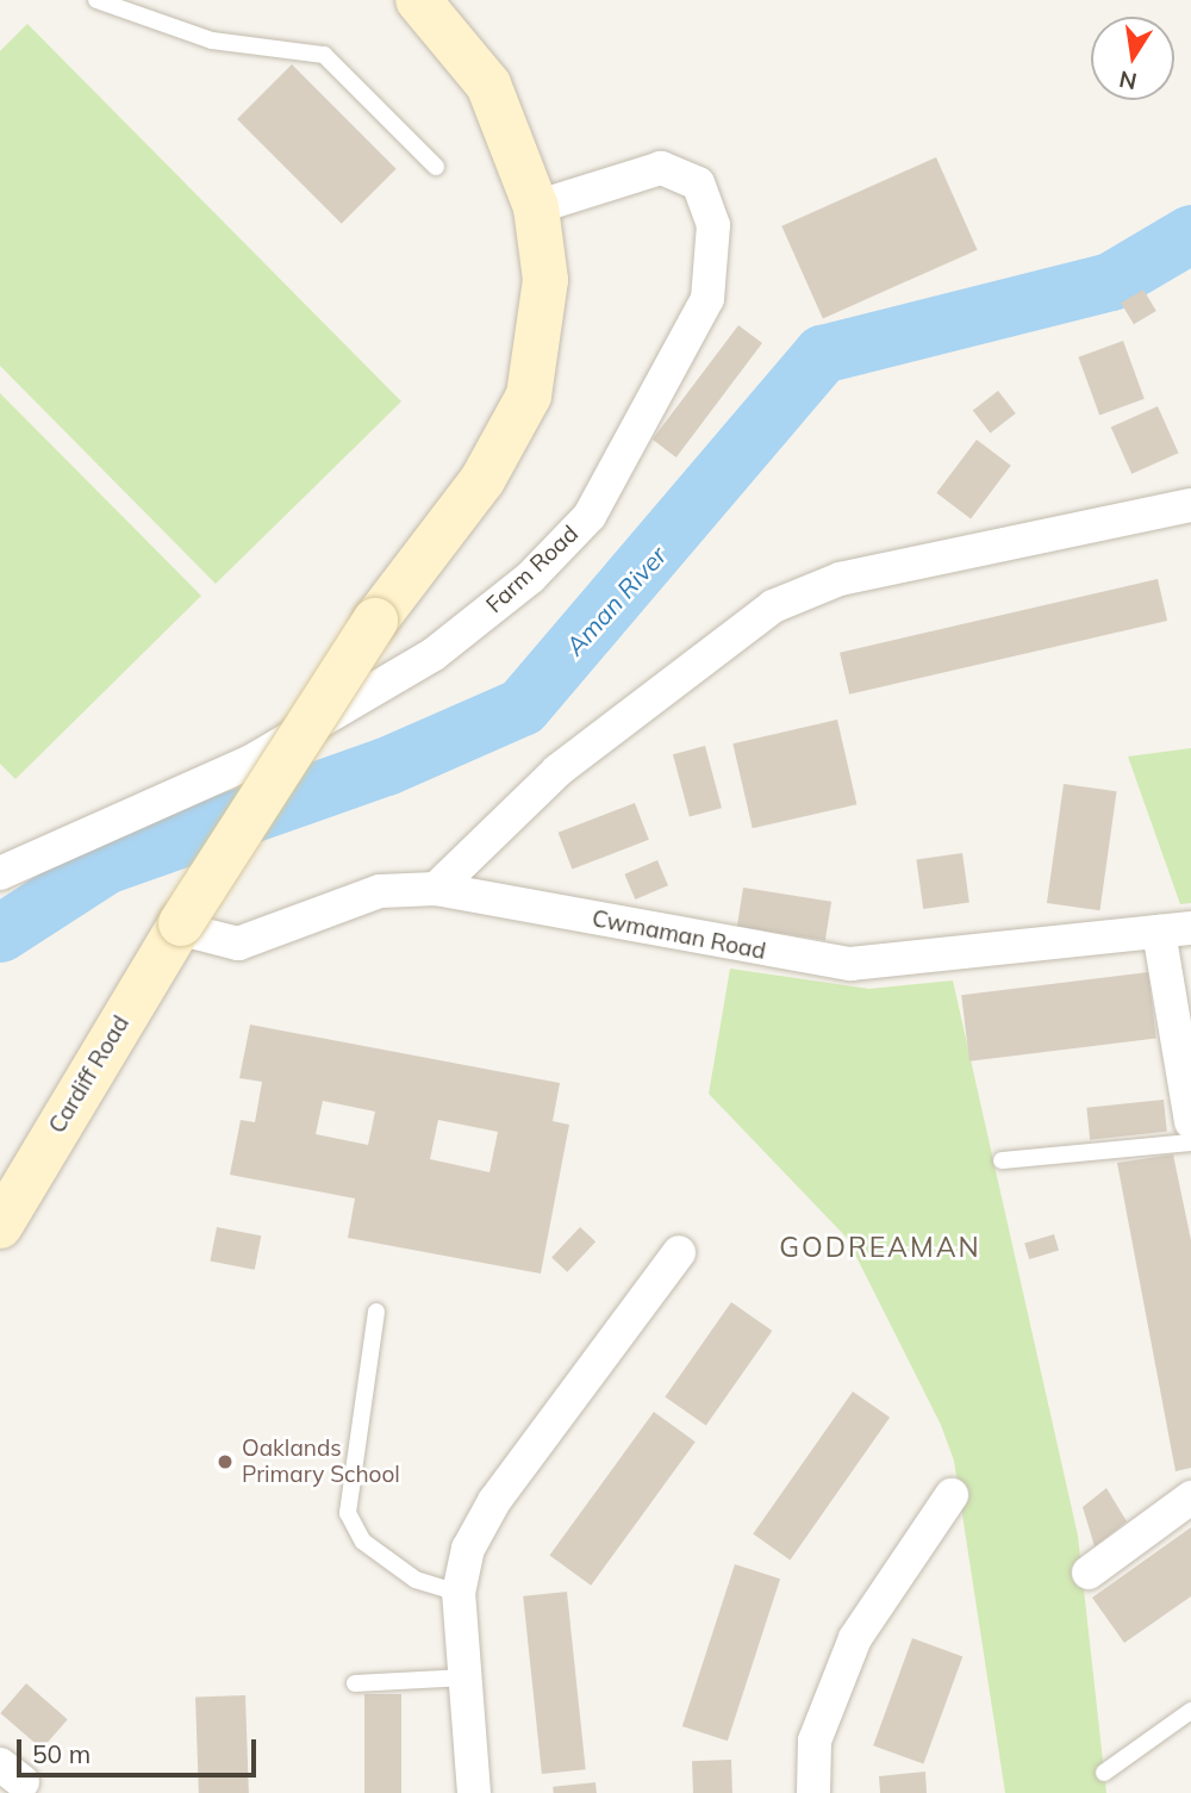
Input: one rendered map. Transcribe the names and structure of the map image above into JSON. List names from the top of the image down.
{
  "streets": {
    "main road": ["Cardiff Road"],
    "street": ["Farm Road", "Cwmaman Road"]
  },
  "crossings": [
    ["Farm Road", "Cardiff Road"],
    ["Cwmaman Road", "Cardiff Road"]
  ],
  "districts": ["GODREAMAN"],
  "water": ["Aman River"],
  "places": ["Oaklands Primary School"],
  "scale_bar": "50 m",
  "north": "bottom"
}
